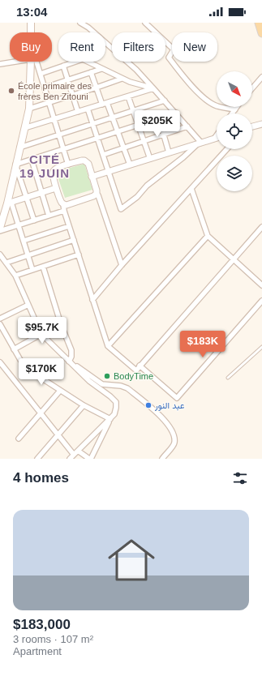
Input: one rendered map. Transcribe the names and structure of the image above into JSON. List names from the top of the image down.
{
  "districts": ["CITÉ 19 JUIN"],
  "places": ["École primaire des frères Ben Zitouni", "BodyTime", "عبد النور"],
  "north": "bottom right",
  "page": {
    "status": "13:04",
    "chip": [
      "Buy",
      "Rent",
      "Filters",
      "New"
    ],
    "price": [
      "$205K",
      "$95.7K",
      "$183K",
      "$170K"
    ],
    "heading": "4 homes",
    "list": [
      {
        "name": "$183,000",
        "note": "3 rooms · 107 m² · Apartment"
      }
    ]
  }
}
